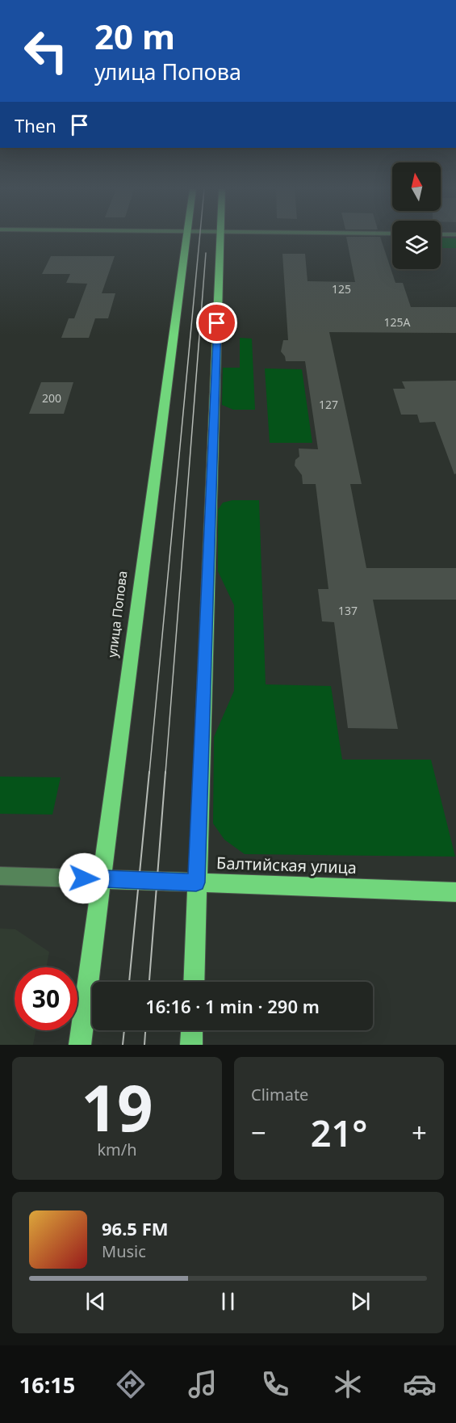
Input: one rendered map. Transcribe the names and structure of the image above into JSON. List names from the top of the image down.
{
  "streets": {
    "main road": ["улица Попова", "Балтийская улица"]
  },
  "crossings": [
    ["улица Попова", "Балтийская улица"]
  ],
  "house_numbers": [
    "125",
    "125А",
    "200",
    "127",
    "137"
  ],
  "north": "top",
  "page": {
    "turn": ["20 m", "улица Попова"],
    "then": "Then",
    "limit": "30",
    "trip": "16:16 · 1 min · 290 m",
    "tile": [
      ["19", "km/h"],
      "Climate"
    ],
    "heat": ["−", "21°", "+"],
    "song": ["96.5 FM", "Music"],
    "tabs": "16:15"
  }
}
